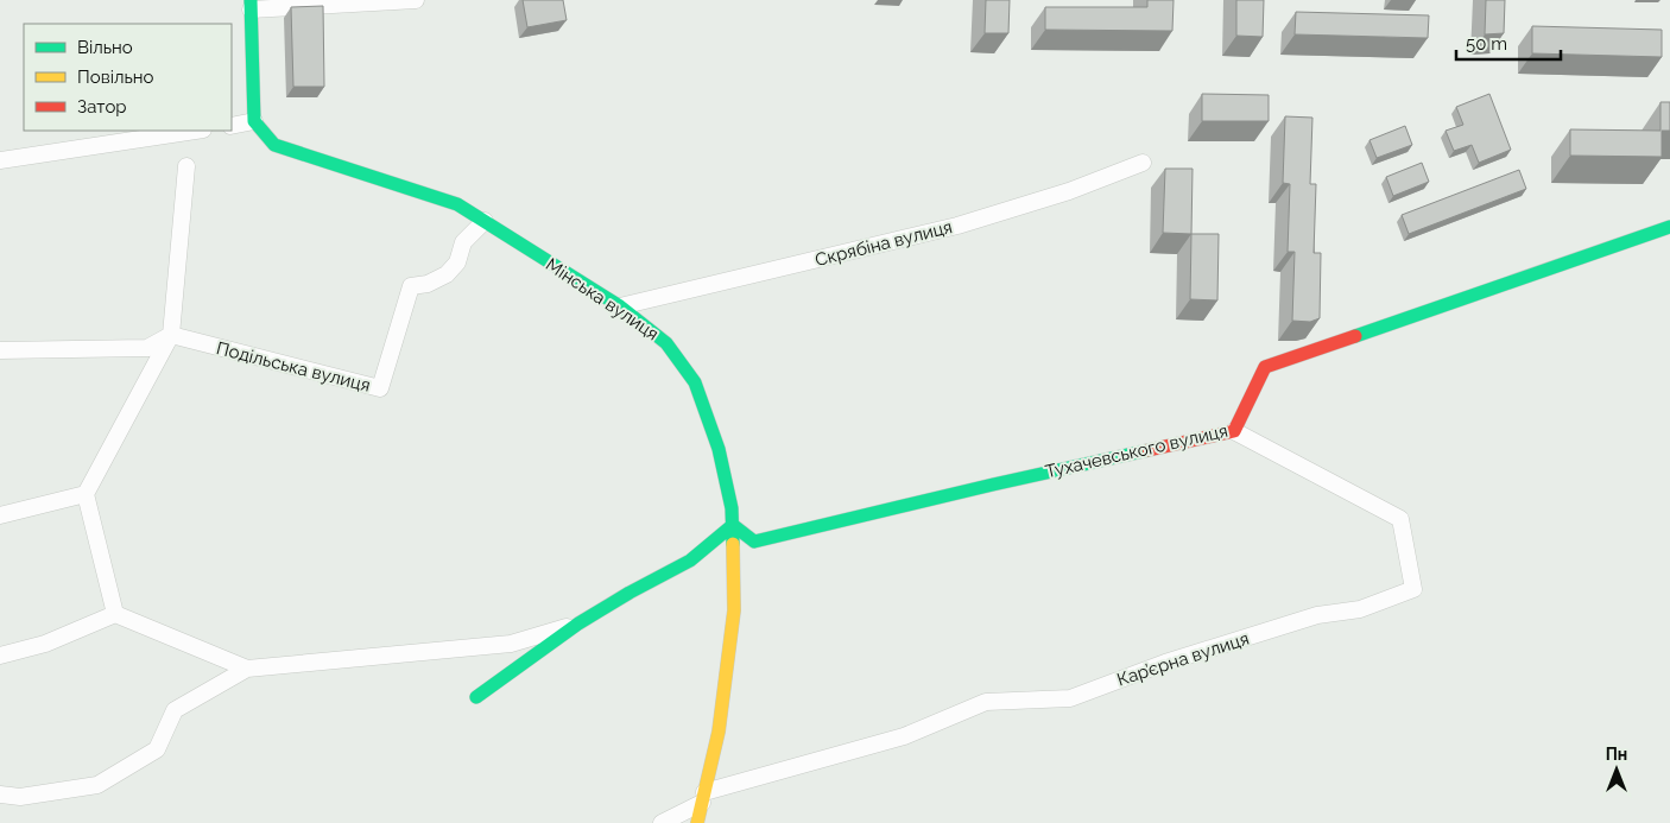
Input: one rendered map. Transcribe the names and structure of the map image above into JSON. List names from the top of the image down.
{
  "streets": {
    "street": [
      "Скрябіна вулиця",
      "Мінська вулиця",
      "Подільська вулиця",
      "Тухачевського вулиця",
      "Кар’єрна вулиця"
    ]
  },
  "crossings": [
    ["Скрябіна вулиця", "Мінська вулиця"],
    ["Мінська вулиця", "Подільська вулиця"],
    ["Мінська вулиця", "Тухачевського вулиця"],
    ["Мінська вулиця", "Кар’єрна вулиця"],
    ["Тухачевського вулиця", "Кар’єрна вулиця"]
  ],
  "legend": ["Вільно", "Повільно", "Затор"],
  "scale_bar": "50 m",
  "north": "top"
}
